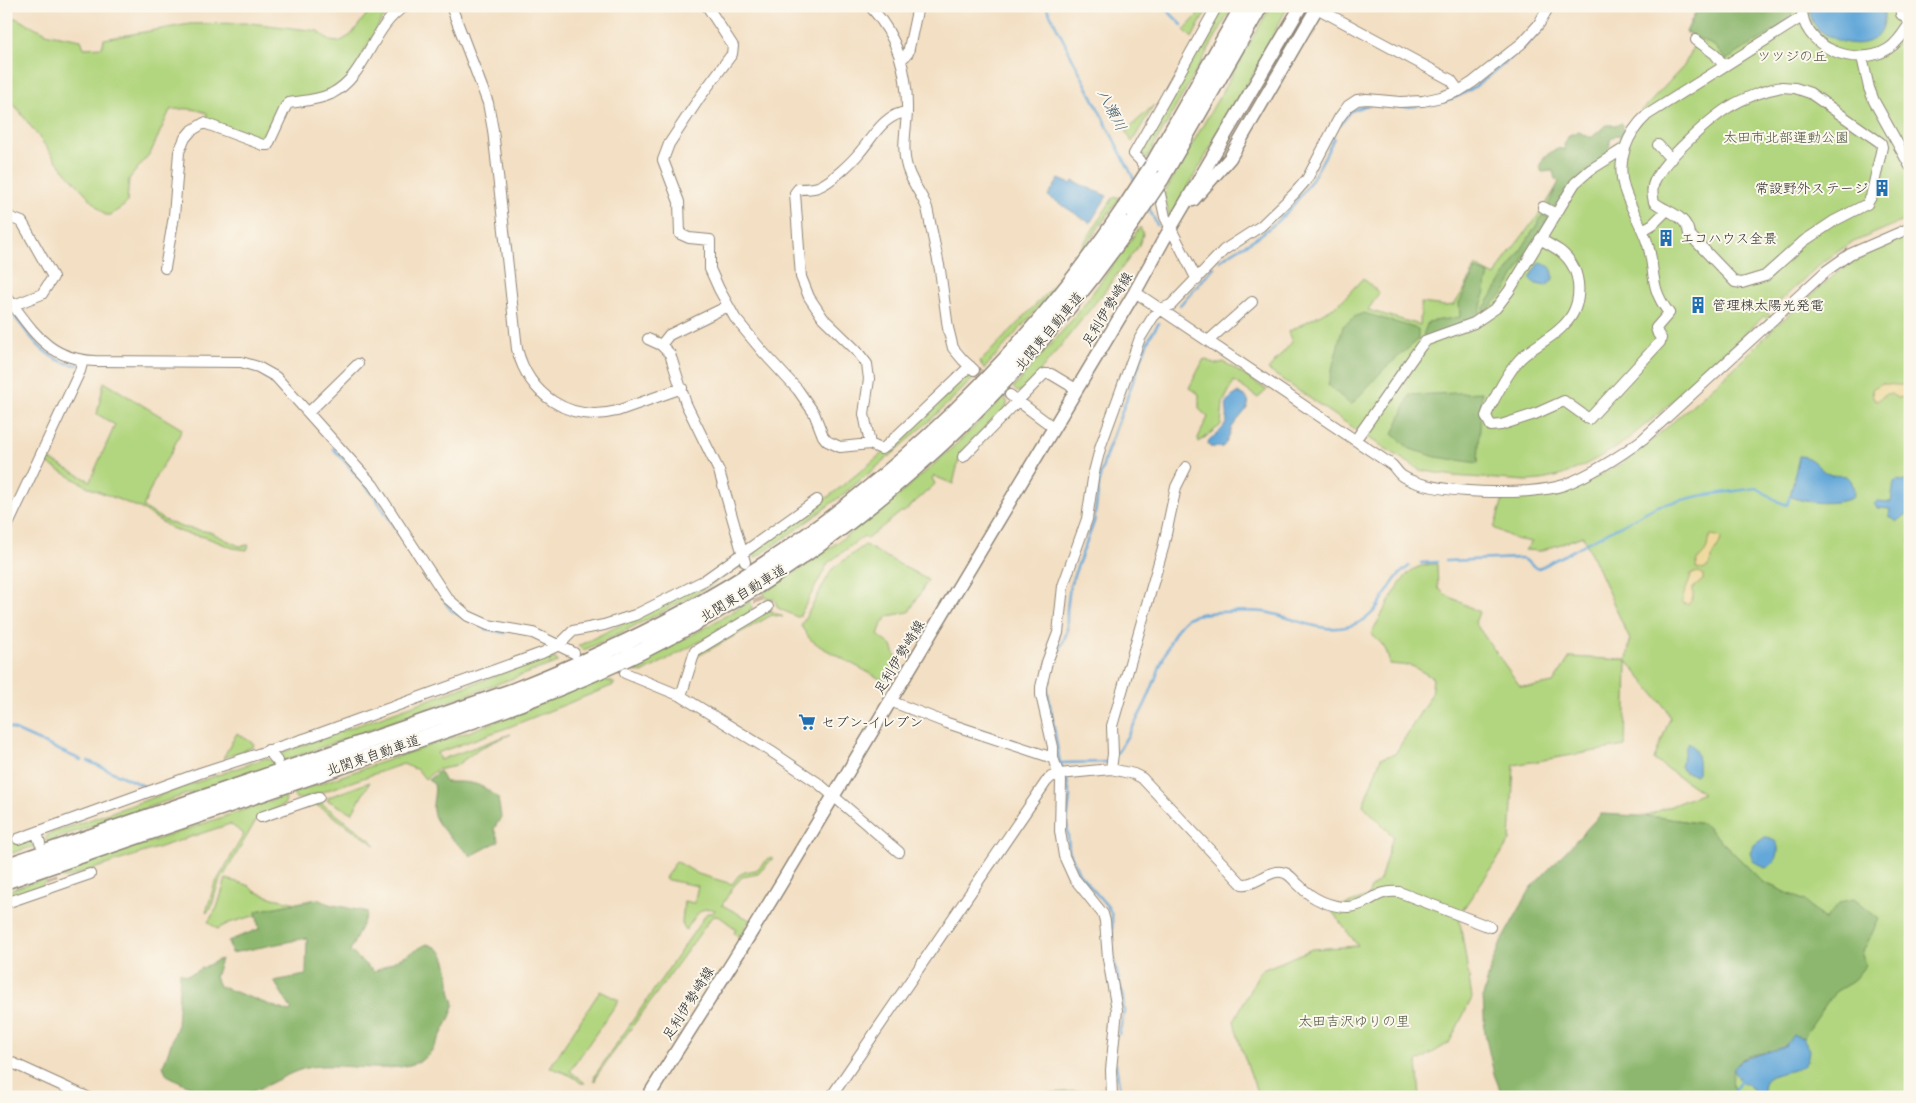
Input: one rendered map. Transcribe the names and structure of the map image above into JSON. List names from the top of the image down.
{
  "streets": {
    "highway": ["北関東自動車道"],
    "main road": ["足利伊勢崎線"]
  },
  "water": ["八瀬川"],
  "parks": ["ツツジの丘", "太田市北部運動公園", "太田吉沢ゆりの里"],
  "places": {
    "building": ["常設野外ステージ", "エコハウス全景", "管理棟太陽光発電"],
    "supermarket": ["セブン-イレブン"]
  }
}
